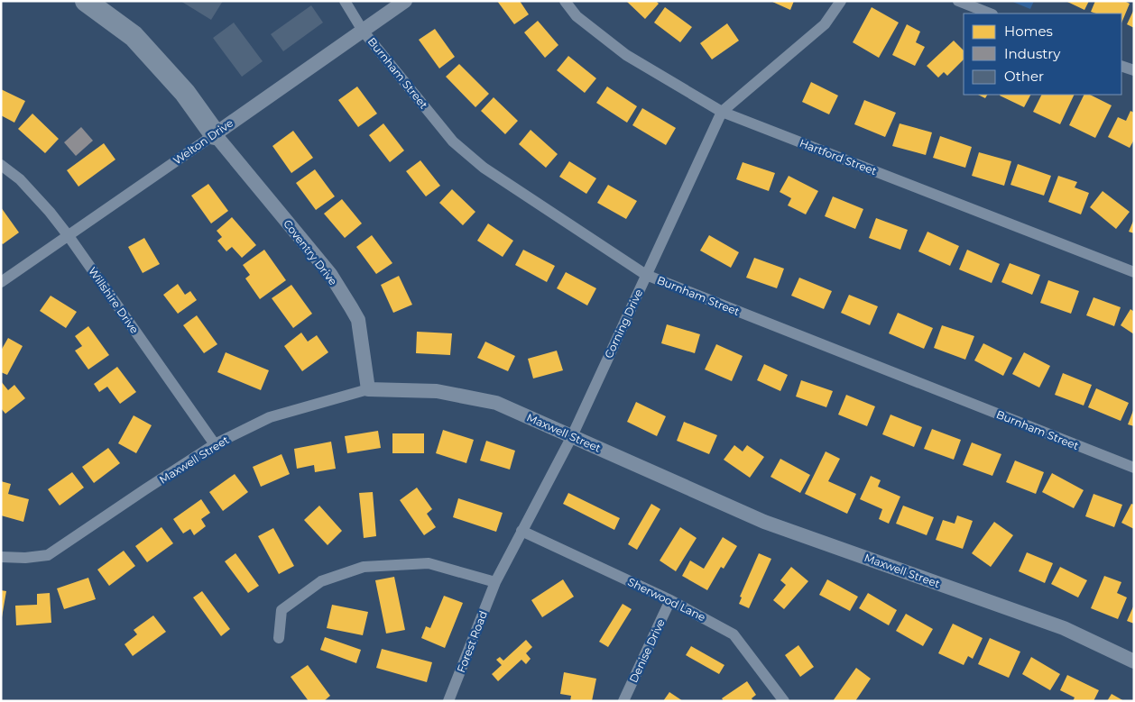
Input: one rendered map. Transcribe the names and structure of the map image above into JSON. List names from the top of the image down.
{
  "streets": {
    "street": [
      "Burnham Street",
      "Welton Drive",
      "Hartford Street",
      "Coventry Drive",
      "Willshire Drive",
      "Corning Drive",
      "Maxwell Street",
      "Sherwood Lane",
      "Forest Road",
      "Denise Drive"
    ]
  },
  "crossings": [
    ["Burnham Street", "Welton Drive"],
    ["Burnham Street", "Corning Drive"],
    ["Welton Drive", "Coventry Drive"],
    ["Welton Drive", "Willshire Drive"],
    ["Hartford Street", "Corning Drive"],
    ["Coventry Drive", "Maxwell Street"],
    ["Willshire Drive", "Maxwell Street"],
    ["Corning Drive", "Maxwell Street"],
    ["Corning Drive", "Sherwood Lane"],
    ["Corning Drive", "Forest Road"],
    ["Sherwood Lane", "Denise Drive"]
  ],
  "legend": ["Homes", "Industry", "Other"]
}
